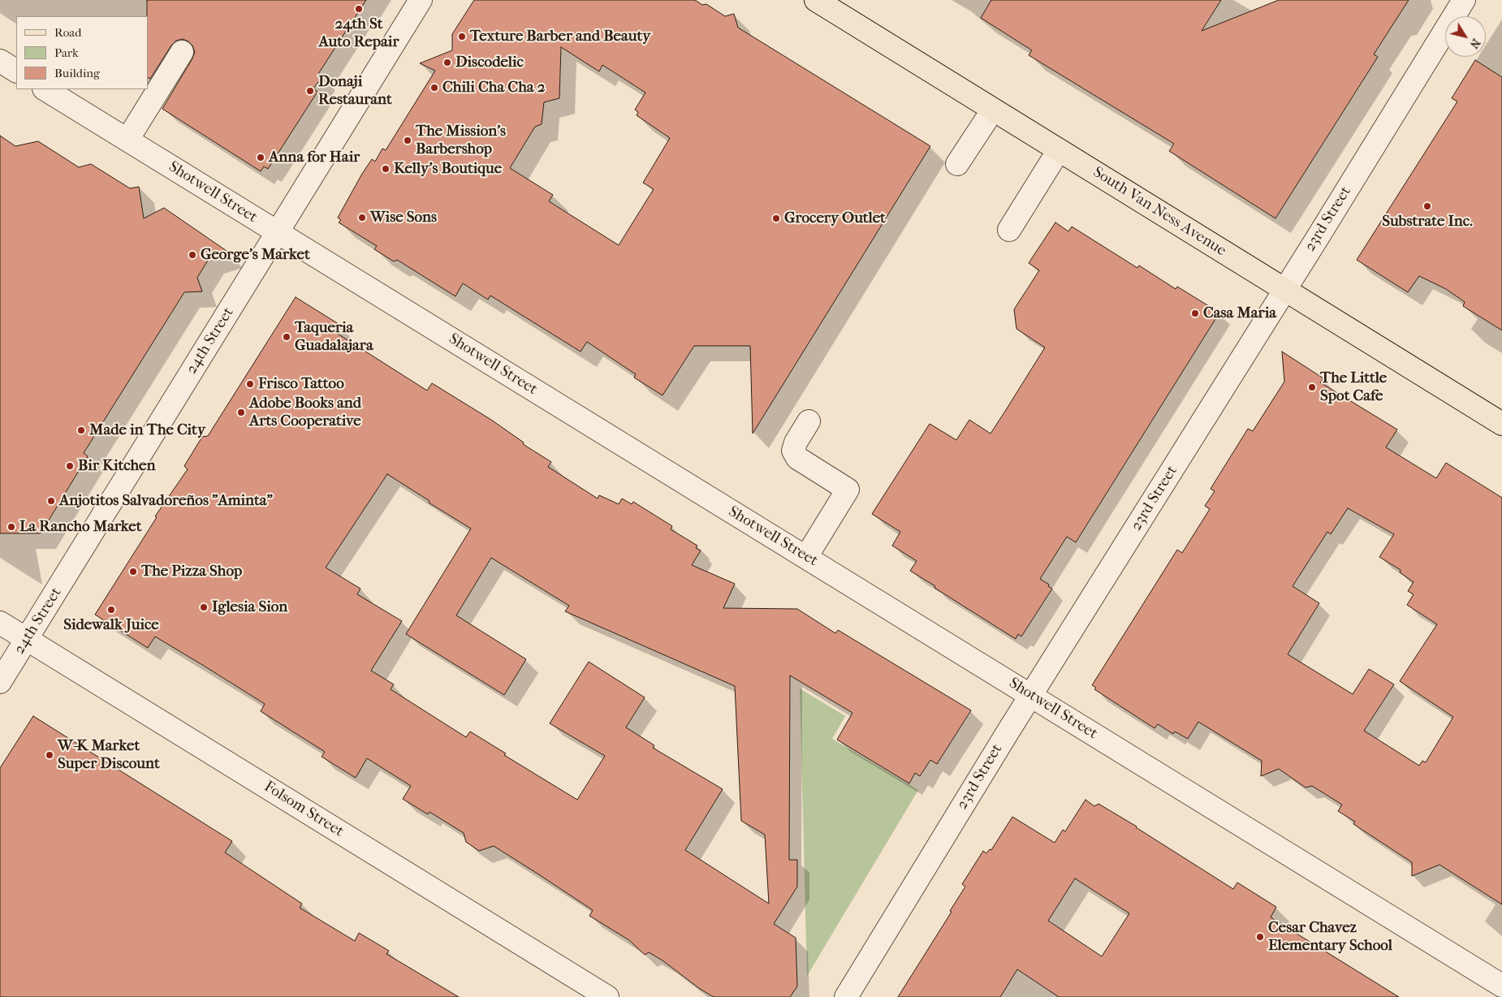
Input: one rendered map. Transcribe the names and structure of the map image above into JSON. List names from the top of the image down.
{
  "streets": {
    "main road": ["South Van Ness Avenue"],
    "street": [
      "Shotwell Street",
      "23rd Street",
      "24th Street",
      "Folsom Street"
    ]
  },
  "crossings": [
    ["Shotwell Street", "23rd Street"],
    ["Shotwell Street", "24th Street"],
    ["South Van Ness Avenue", "23rd Street"],
    ["24th Street", "Folsom Street"]
  ],
  "places": [
    "24th St Auto Repair",
    "Texture Barber and Beauty",
    "Discodelic",
    "Chili Cha Cha 2",
    "Donaji Restaurant",
    "The Mission's Barbershop",
    "Anna for Hair",
    "Kelly's Boutique",
    "Substrate Inc.",
    "Wise Sons",
    "Grocery Outlet",
    "George's Market",
    "Casa Maria",
    "Taqueria Guadalajara",
    "Frisco Tattoo",
    "The Little Spot Cafe",
    "Adobe Books and Arts Cooperative",
    "Made in The City",
    "Bir Kitchen",
    "Anjotitos Salvadoreños \"Aminta\"",
    "La Rancho Market",
    "The Pizza Shop",
    "Iglesia Sion",
    "Sidewalk Juice",
    "W-K Market Super Discount",
    "Cesar Chavez Elementary School"
  ],
  "legend": ["Road", "Park", "Building"],
  "north": "bottom right"
}
